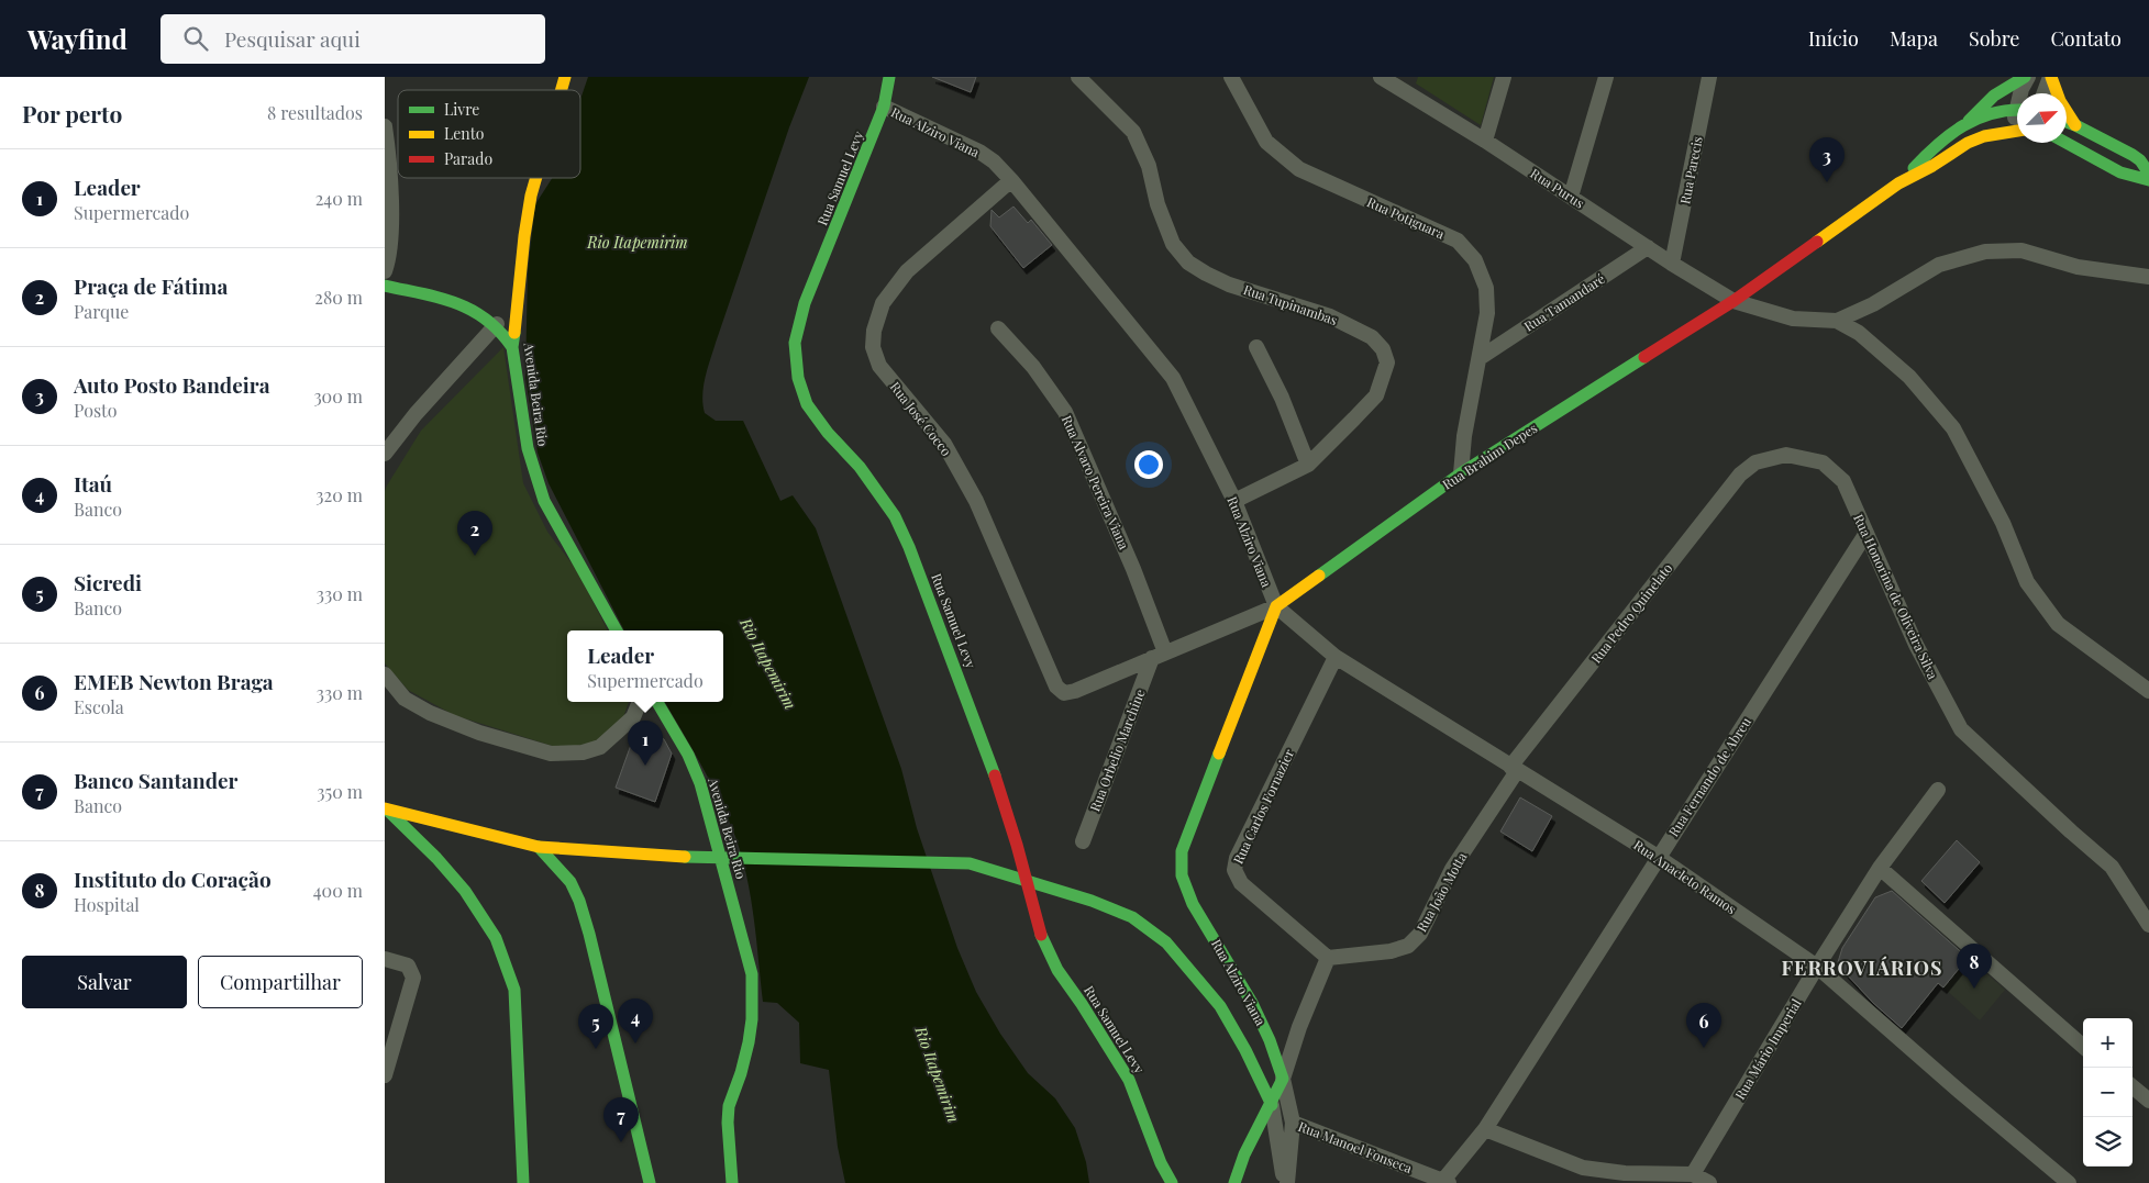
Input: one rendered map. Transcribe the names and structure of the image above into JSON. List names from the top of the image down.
{
  "streets": {
    "main road": [
      "Rua Alziro Viana",
      "Rua Samuel Levy",
      "Avenida Beira Rio",
      "Rua Brahim Depes"
    ],
    "street": [
      "Rua Parecis",
      "Rua Purus",
      "Rua Potiguara",
      "Rua Tamandaré",
      "Rua Tupinambas",
      "Rua José Cocco",
      "Rua Alvaro Pereira Viana",
      "Rua Honorina de Oliveira Silva",
      "Rua Pedro Quinelato",
      "Rua Orbelio Marchine",
      "Rua Fernando de Abreu",
      "Rua Carlos Fornazier",
      "Rua Anacleto Ramos",
      "Rua João Motta",
      "Rua Mário Imperial",
      "Rua Manoel Fonseca"
    ]
  },
  "crossings": [
    ["Rua Alziro Viana", "Rua Samuel Levy"],
    ["Rua Alziro Viana", "Rua Tupinambas"],
    ["Rua Alziro Viana", "Rua José Cocco"],
    ["Rua Alziro Viana", "Rua Brahim Depes"],
    ["Rua Alziro Viana", "Rua Anacleto Ramos"],
    ["Rua Parecis", "Rua Purus"],
    ["Rua Purus", "Rua Tamandaré"],
    ["Rua Purus", "Rua Brahim Depes"],
    ["Rua Potiguara", "Rua Tamandaré"],
    ["Rua Potiguara", "Rua Brahim Depes"],
    ["Rua José Cocco", "Rua Brahim Depes"],
    ["Rua Brahim Depes", "Rua Alvaro Pereira Viana"],
    ["Rua Brahim Depes", "Rua Orbelio Marchine"],
    ["Rua Brahim Depes", "Rua Anacleto Ramos"],
    ["Rua Alvaro Pereira Viana", "Rua Orbelio Marchine"],
    ["Rua Honorina de Oliveira Silva", "Rua Pedro Quinelato"],
    ["Rua Honorina de Oliveira Silva", "Rua Fernando de Abreu"],
    ["Rua Pedro Quinelato", "Rua Anacleto Ramos"],
    ["Rua Pedro Quinelato", "Rua João Motta"],
    ["Rua Fernando de Abreu", "Rua Anacleto Ramos"],
    ["Rua Fernando de Abreu", "Rua Manoel Fonseca"],
    ["Rua Carlos Fornazier", "Rua Anacleto Ramos"],
    ["Rua Carlos Fornazier", "Rua João Motta"],
    ["Rua Anacleto Ramos", "Rua João Motta"],
    ["Rua Anacleto Ramos", "Rua Mário Imperial"]
  ],
  "districts": ["FERROVIÁRIOS"],
  "water": ["Rio Itapemirim"],
  "legend": ["Livre", "Lento", "Parado"],
  "north": "top right",
  "page": {
    "header": "Wayfind",
    "search": "Pesquisar aqui",
    "nav": [
      "Início",
      "Mapa",
      "Sobre",
      "Contato"
    ],
    "heading": ["Por perto", "8 resultados"],
    "pins": [
      "3",
      "2",
      "1",
      "8",
      "4",
      "6",
      "5",
      "7"
    ],
    "list": [
      {
        "mark": "1",
        "name": "Leader",
        "note": "Supermercado",
        "value": "240 m"
      },
      {
        "mark": "2",
        "name": "Praça de Fátima",
        "note": "Parque",
        "value": "280 m"
      },
      {
        "mark": "3",
        "name": "Auto Posto Bandeira",
        "note": "Posto",
        "value": "300 m"
      },
      {
        "mark": "4",
        "name": "Itaú",
        "note": "Banco",
        "value": "320 m"
      },
      {
        "mark": "5",
        "name": "Sicredi",
        "note": "Banco",
        "value": "330 m"
      },
      {
        "mark": "6",
        "name": "EMEB Newton Braga",
        "note": "Escola",
        "value": "330 m"
      },
      {
        "mark": "7",
        "name": "Banco Santander",
        "note": "Banco",
        "value": "350 m"
      },
      {
        "mark": "8",
        "name": "Instituto do Coração",
        "note": "Hospital",
        "value": "400 m"
      }
    ],
    "popup": ["Leader", "Supermercado"],
    "buttons": ["Salvar", "Compartilhar"],
    "map_buttons": ["+", "−"]
  }
}
